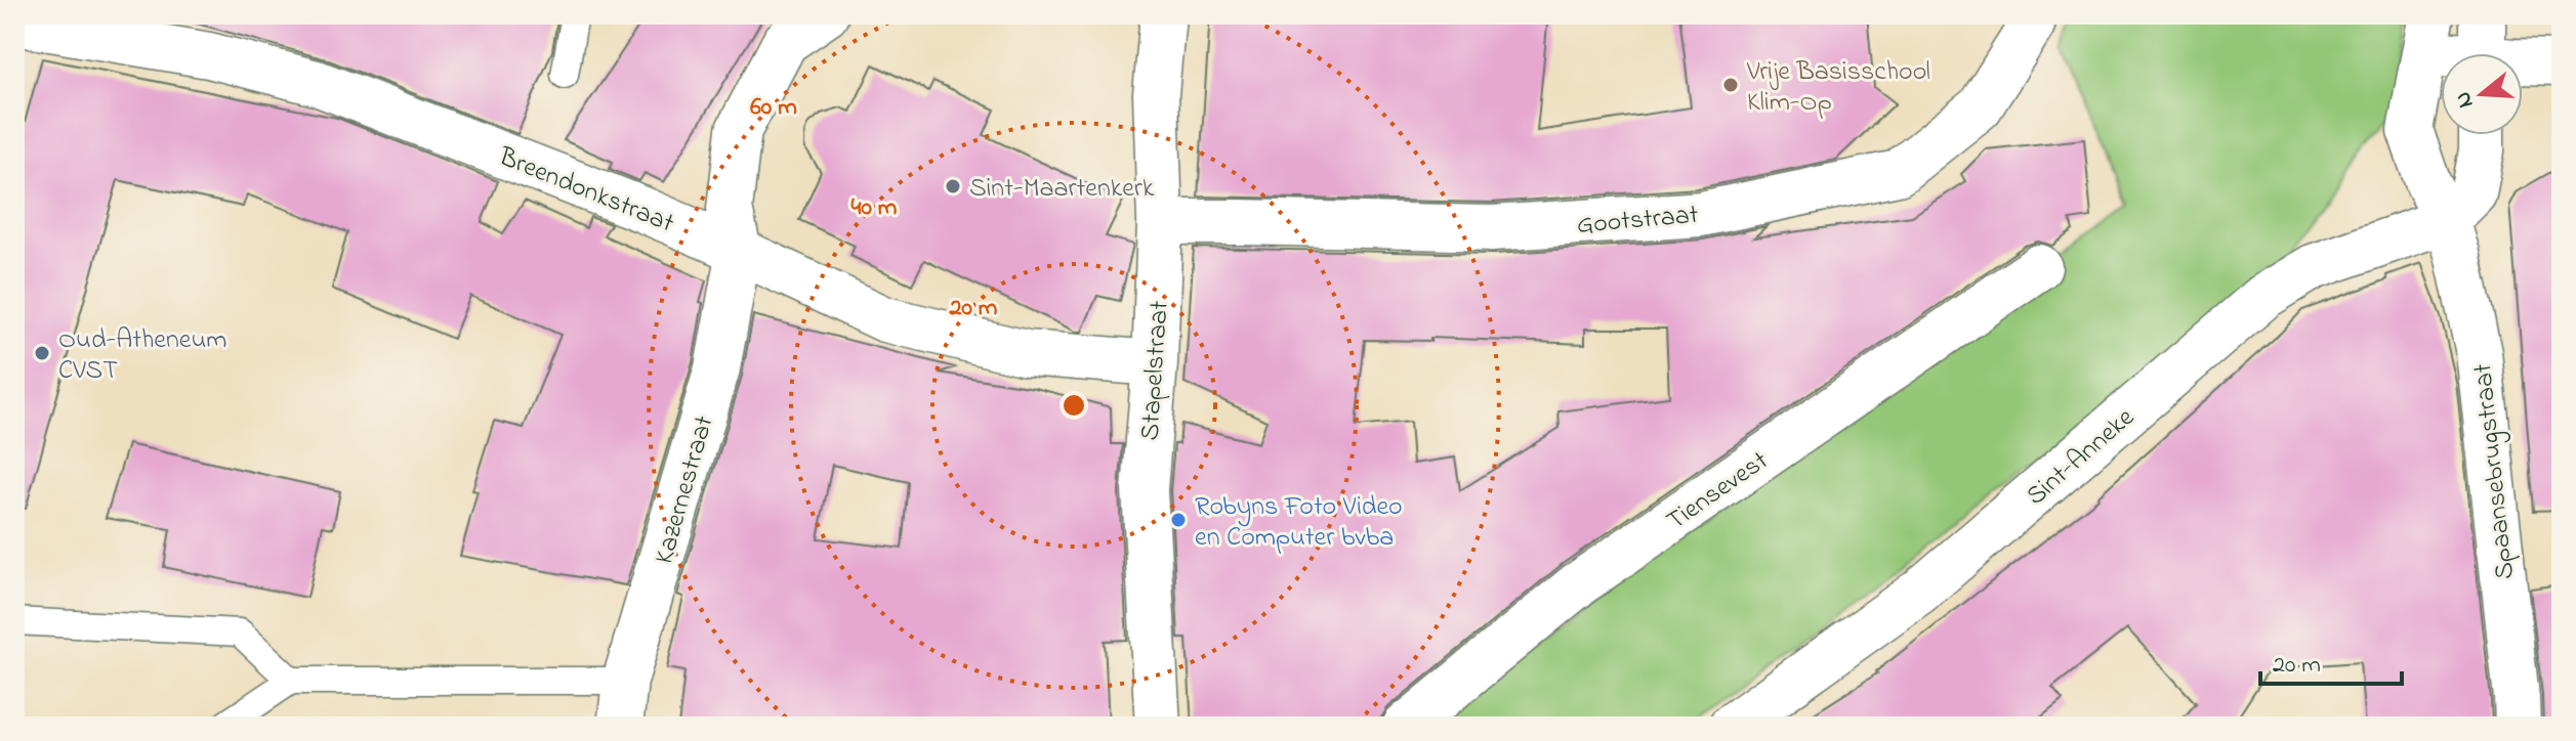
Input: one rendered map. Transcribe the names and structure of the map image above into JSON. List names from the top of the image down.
{
  "streets": {
    "street": [
      "Breendonkstraat",
      "Gootstraat",
      "Stapelstraat",
      "Sint-Anneke",
      "Spaansebrugstraat",
      "Kazernestraat",
      "Tiensevest"
    ]
  },
  "crossings": [
    ["Breendonkstraat", "Stapelstraat"],
    ["Breendonkstraat", "Kazernestraat"],
    ["Gootstraat", "Stapelstraat"],
    ["Sint-Anneke", "Spaansebrugstraat"]
  ],
  "places": [
    "Vrije Basisschool Klim-Op",
    "Sint-Maartenkerk",
    "Oud-Atheneum CVST",
    "Robyns Foto Video en Computer bvba"
  ],
  "scale_bar": "20 m",
  "north": "left",
  "rings": ["60 m", "40 m", "20 m"]
}
